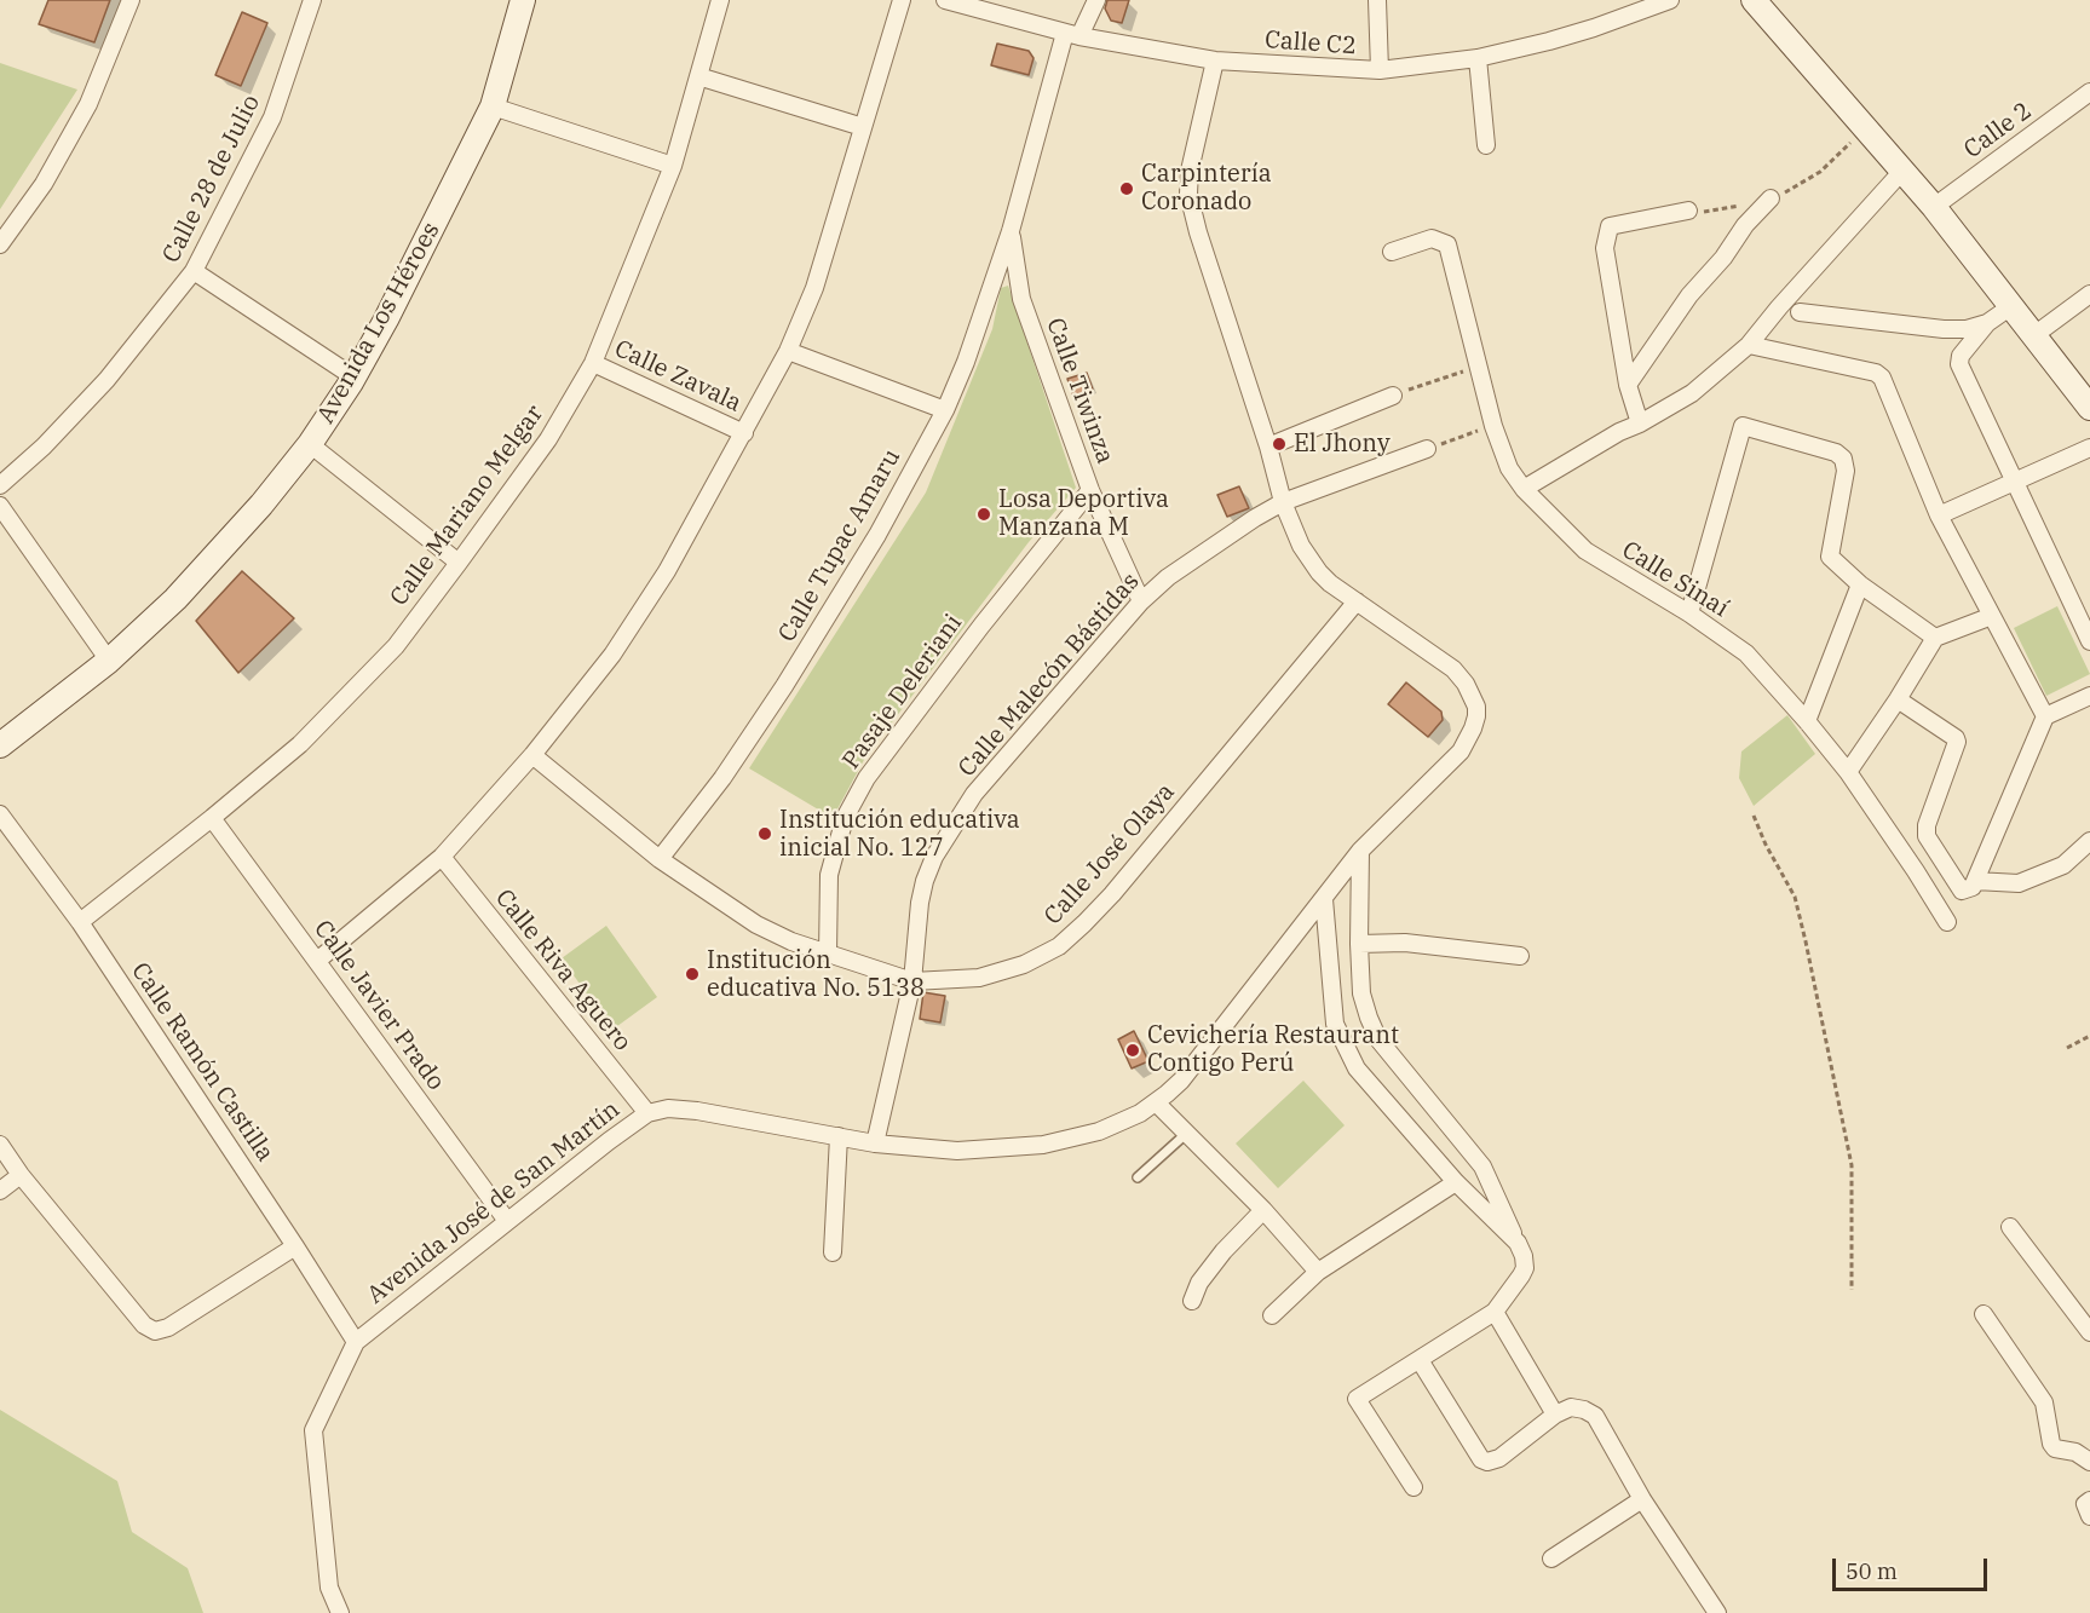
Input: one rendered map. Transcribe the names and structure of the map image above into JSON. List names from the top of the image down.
{
  "streets": {
    "street": [
      "Calle C2",
      "Calle 2",
      "Calle 28 de Julio",
      "Avenida Los Héroes",
      "Calle Zavala",
      "Calle Tiwinza",
      "Calle Mariano Melgar",
      "Calle Tupac Amaru",
      "Calle Sinaí",
      "Calle Malecón Bástidas",
      "Pasaje Deleriani",
      "Calle José Olaya",
      "Calle Riva Aguero",
      "Calle Javier Prado",
      "Calle Ramón Castilla",
      "Avenida José de San Martín"
    ]
  },
  "crossings": [
    ["Calle C2", "Calle Tupac Amaru"],
    ["Calle C2", "Avenida José de San Martín"],
    ["Calle Zavala", "Calle Mariano Melgar"],
    ["Calle Tiwinza", "Calle Tupac Amaru"],
    ["Calle Tiwinza", "Calle Malecón Bástidas"],
    ["Calle Tiwinza", "Pasaje Deleriani"],
    ["Calle Mariano Melgar", "Calle Javier Prado"],
    ["Calle Mariano Melgar", "Calle Ramón Castilla"],
    ["Calle Tupac Amaru", "Calle José Olaya"],
    ["Calle Malecón Bástidas", "Calle José Olaya"],
    ["Calle Malecón Bástidas", "Avenida José de San Martín"],
    ["Pasaje Deleriani", "Calle José Olaya"],
    ["Calle José Olaya", "Avenida José de San Martín"],
    ["Calle Riva Aguero", "Avenida José de San Martín"],
    ["Calle Javier Prado", "Avenida José de San Martín"],
    ["Calle Ramón Castilla", "Avenida José de San Martín"]
  ],
  "places": [
    "Carpintería Coronado",
    "El Jhony",
    "Losa Deportiva Manzana M",
    "Institución educativa inicial No. 127",
    "Institución educativa No. 5138",
    "Cevichería Restaurant Contigo Perú"
  ],
  "scale_bar": "50 m"
}
